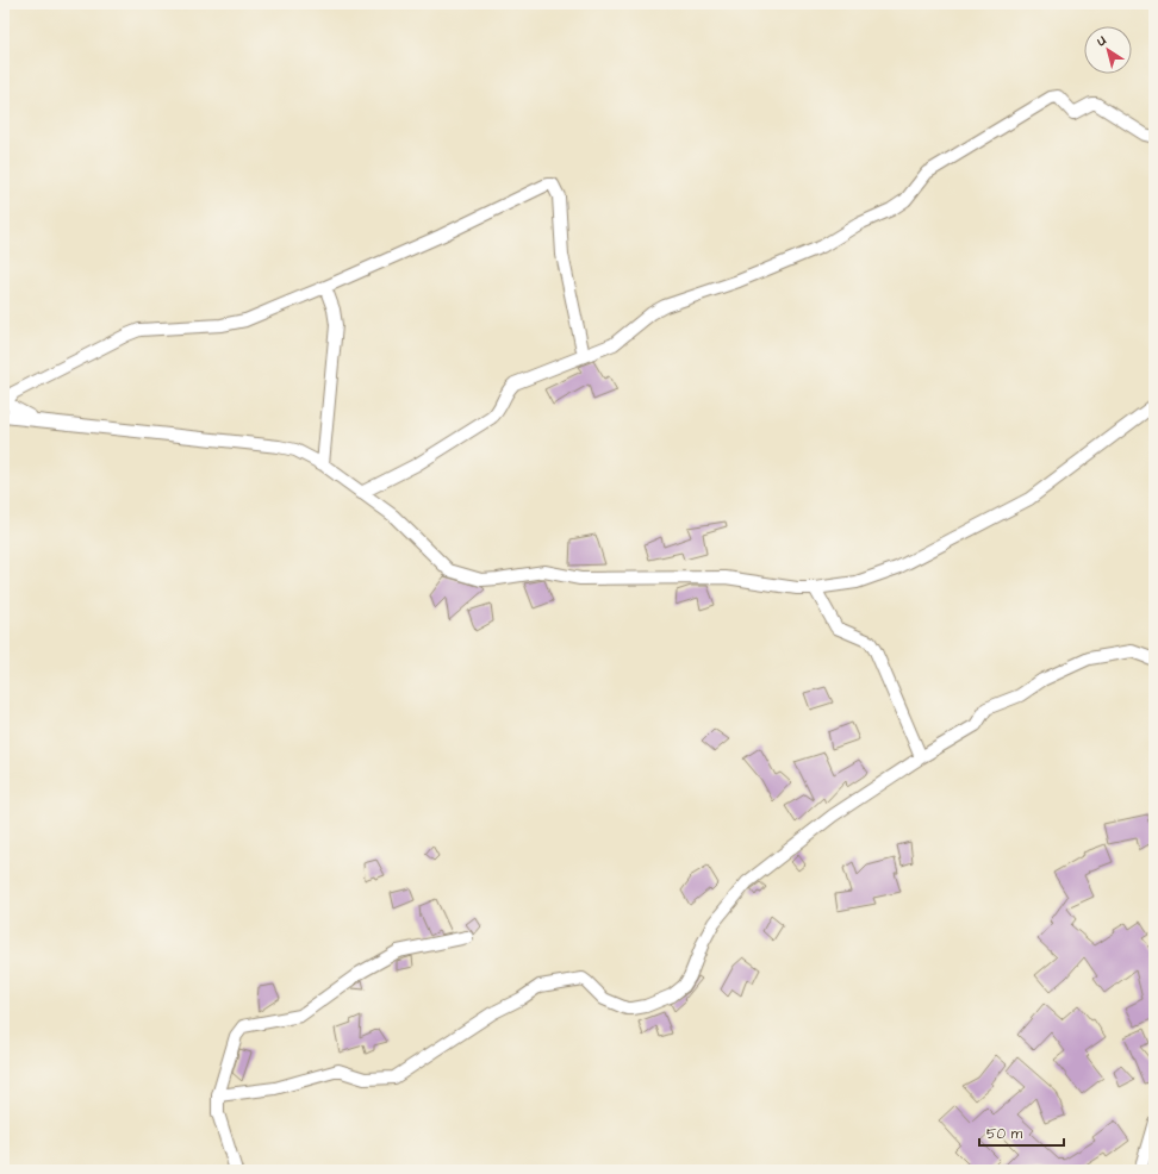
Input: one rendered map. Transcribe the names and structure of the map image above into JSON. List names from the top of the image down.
{
  "scale_bar": "50 m",
  "north": "top left"
}
